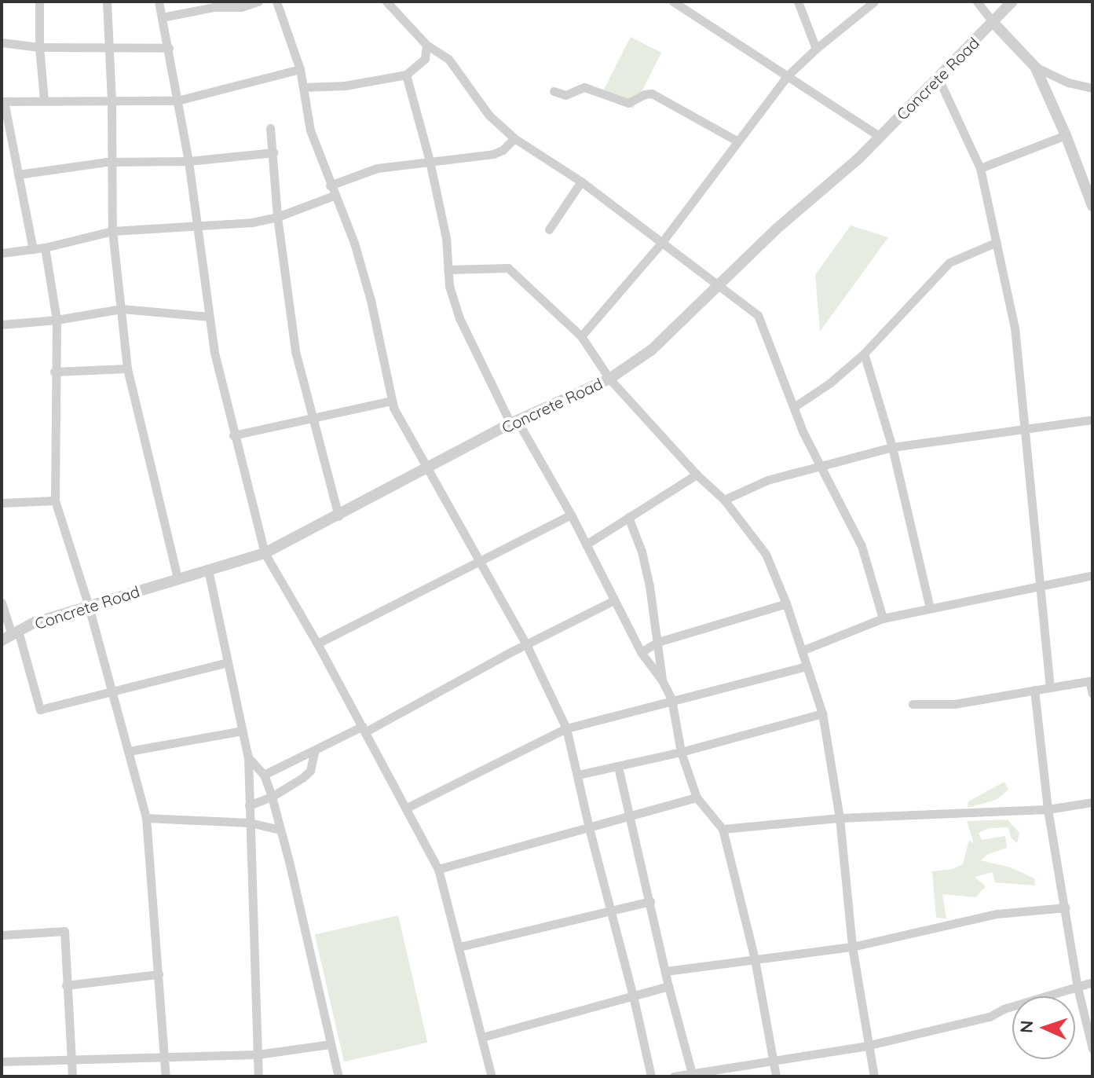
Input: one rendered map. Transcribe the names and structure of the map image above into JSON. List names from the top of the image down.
{
  "streets": {
    "street": ["Concrete Road"]
  },
  "north": "left"
}
